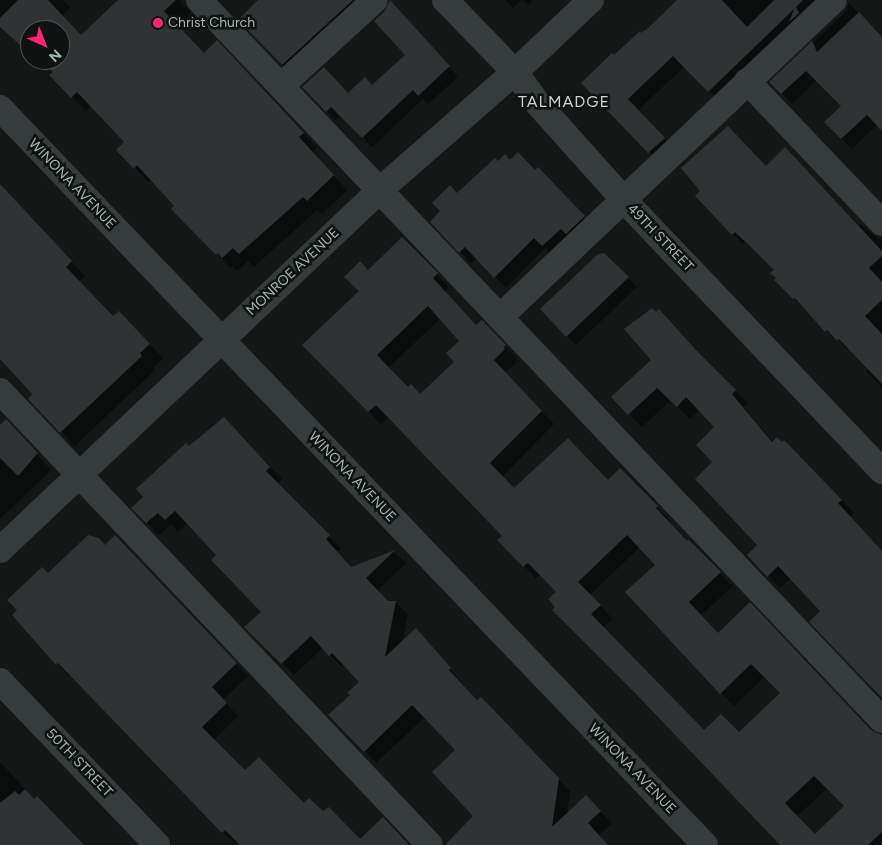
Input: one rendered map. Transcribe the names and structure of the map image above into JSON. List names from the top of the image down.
{
  "streets": {
    "street": [
      "WINONA AVENUE",
      "49TH STREET",
      "MONROE AVENUE",
      "50TH STREET"
    ]
  },
  "crossings": [
    ["WINONA AVENUE", "MONROE AVENUE"],
    ["49TH STREET", "MONROE AVENUE"]
  ],
  "districts": ["TALMADGE"],
  "places": ["Christ Church"],
  "north": "bottom right"
}
